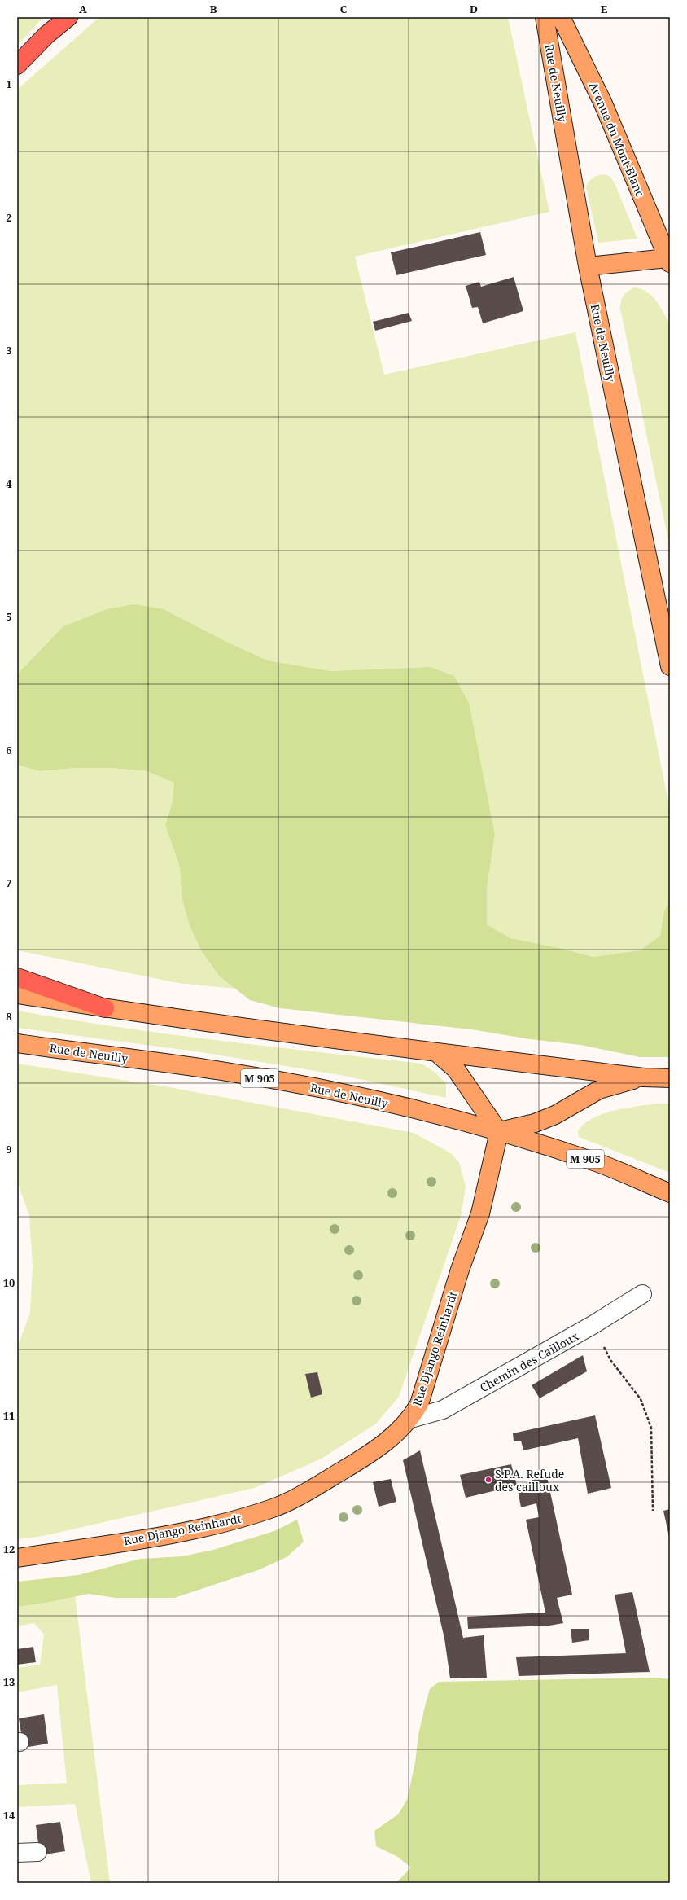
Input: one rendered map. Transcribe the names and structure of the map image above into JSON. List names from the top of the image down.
{
  "streets": {
    "main road": [
      "Rue de Neuilly",
      "Avenue du Mont-Blanc",
      "M 905",
      "Rue Django Reinhardt"
    ],
    "lane": ["Chemin des Cailloux"]
  },
  "crossings": [
    ["Rue de Neuilly", "Rue Django Reinhardt"],
    ["Rue Django Reinhardt", "Chemin des Cailloux"]
  ],
  "places": ["S.P.A. Refude des cailloux"],
  "grid": {
    "columns": [
      "A",
      "B",
      "C",
      "D",
      "E"
    ],
    "rows": [
      "1",
      "2",
      "3",
      "4",
      "5",
      "6",
      "7",
      "8",
      "9",
      "10",
      "11",
      "12",
      "13",
      "14"
    ]
  }
}
